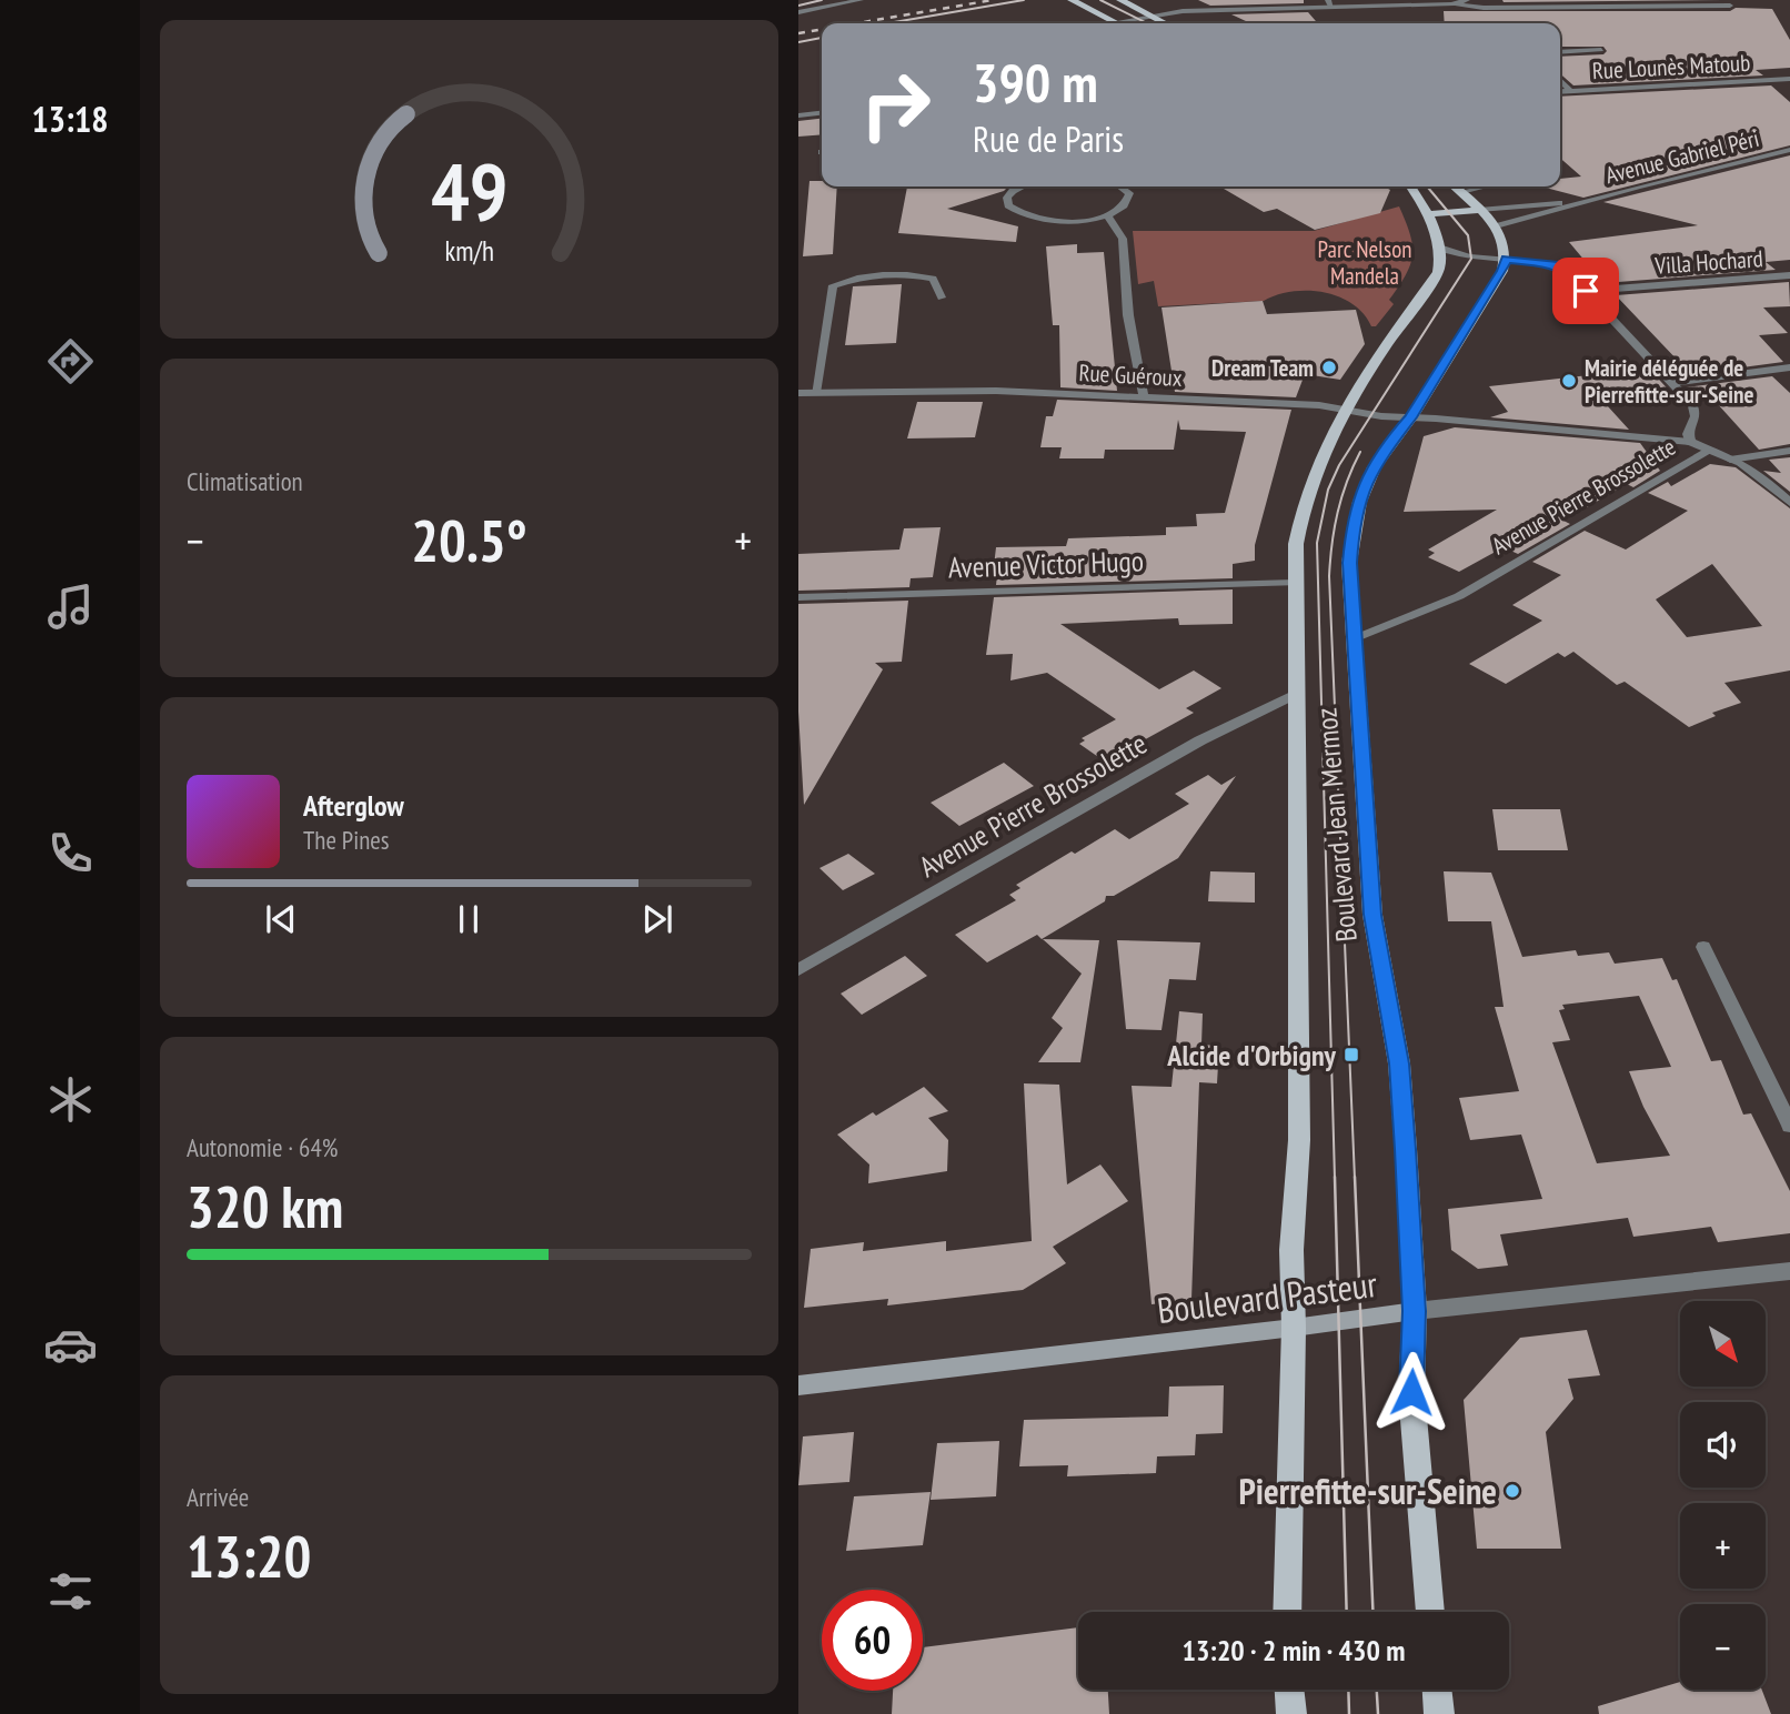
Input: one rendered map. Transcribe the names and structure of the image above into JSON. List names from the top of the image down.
{
  "streets": {
    "main road": ["Boulevard Jean Mermoz", "Boulevard Pasteur"],
    "street": [
      "Rue Lounès Matoub",
      "Avenue Gabriel Péri",
      "Villa Hochard",
      "Rue Guéroux",
      "Avenue Pierre Brossolette",
      "Avenue Victor Hugo"
    ]
  },
  "crossings": [
    ["Rue Guéroux", "Boulevard Jean Mermoz"],
    ["Avenue Pierre Brossolette", "Boulevard Jean Mermoz"],
    ["Avenue Victor Hugo", "Boulevard Jean Mermoz"],
    ["Boulevard Jean Mermoz", "Boulevard Pasteur"]
  ],
  "parks": ["Parc Nelson Mandela"],
  "places": {
    "other": ["Dream Team", "Mairie déléguée de Pierrefitte-sur-Seine", "Pierrefitte-sur-Seine"],
    "transit": ["Alcide d'Orbigny"]
  },
  "north": "bottom right",
  "page": {
    "tabs": "13:18",
    "turn": ["390 m", "Rue de Paris"],
    "tile": [
      "Climatisation",
      ["Autonomie · 64%", "320 km"],
      ["Arrivée", "13:20"]
    ],
    "heat": ["−", "20.5°", "+"],
    "song": ["Afterglow", "The Pines"],
    "map_buttons": ["+", "−"],
    "limit": "60",
    "trip": "13:20 · 2 min · 430 m",
    "gauge": ["49", "km/h"]
  }
}
